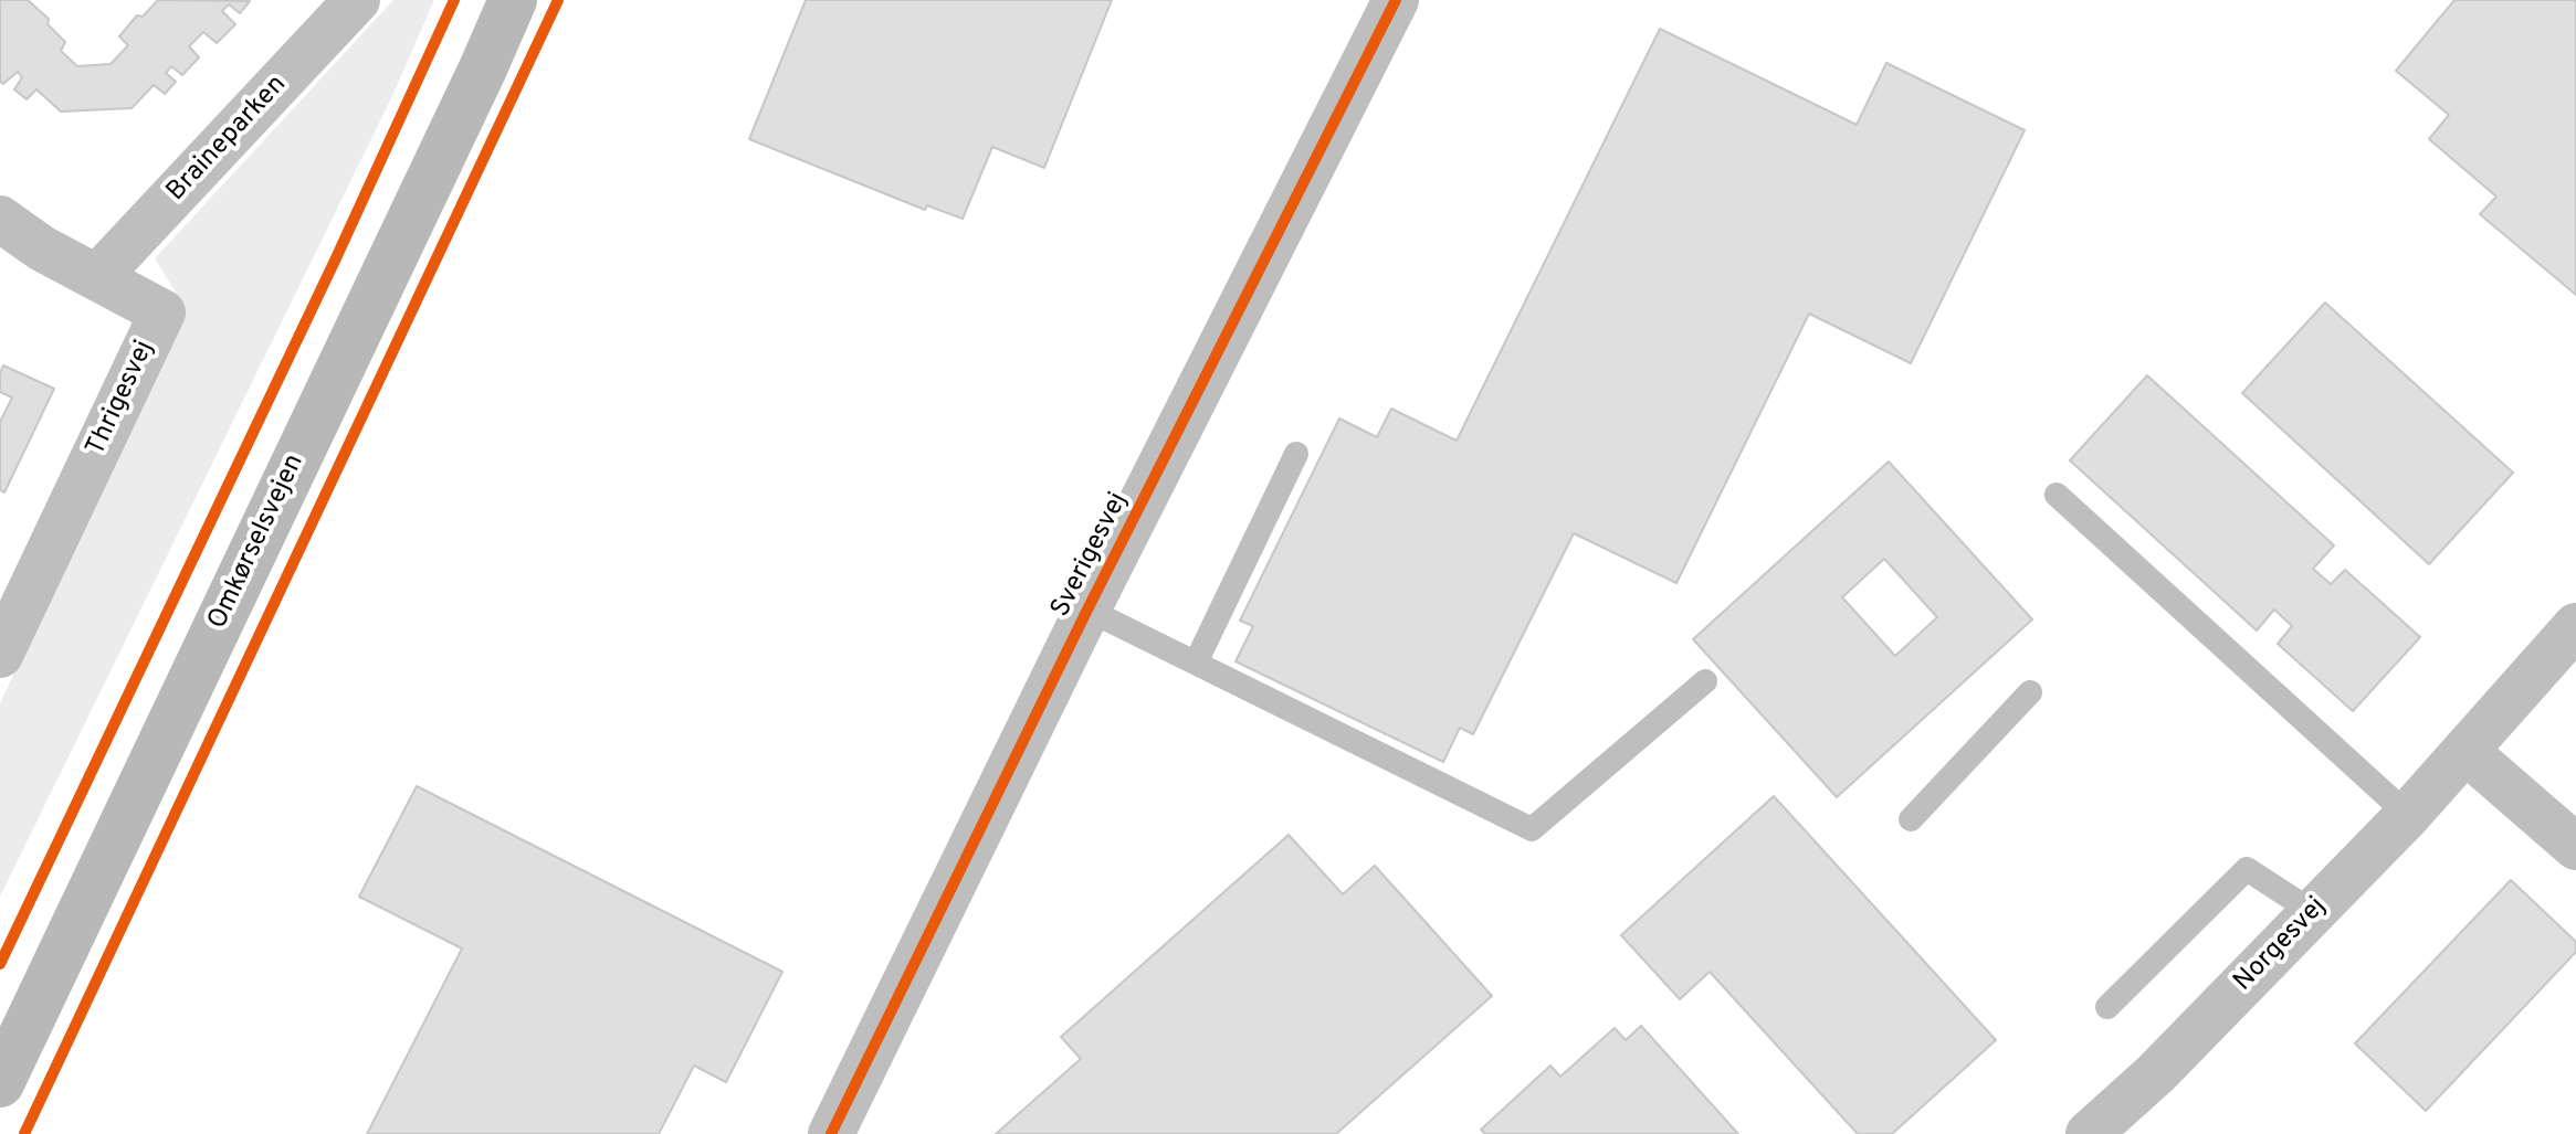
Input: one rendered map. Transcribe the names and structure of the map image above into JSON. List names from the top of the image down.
{
  "streets": {
    "main road": ["Omkørselsvejen"],
    "street": [
      "Braineparken",
      "Thrigesvej",
      "Sverigesvej",
      "Norgesvej"
    ]
  },
  "crossings": [
    ["Braineparken", "Thrigesvej"]
  ]
}
